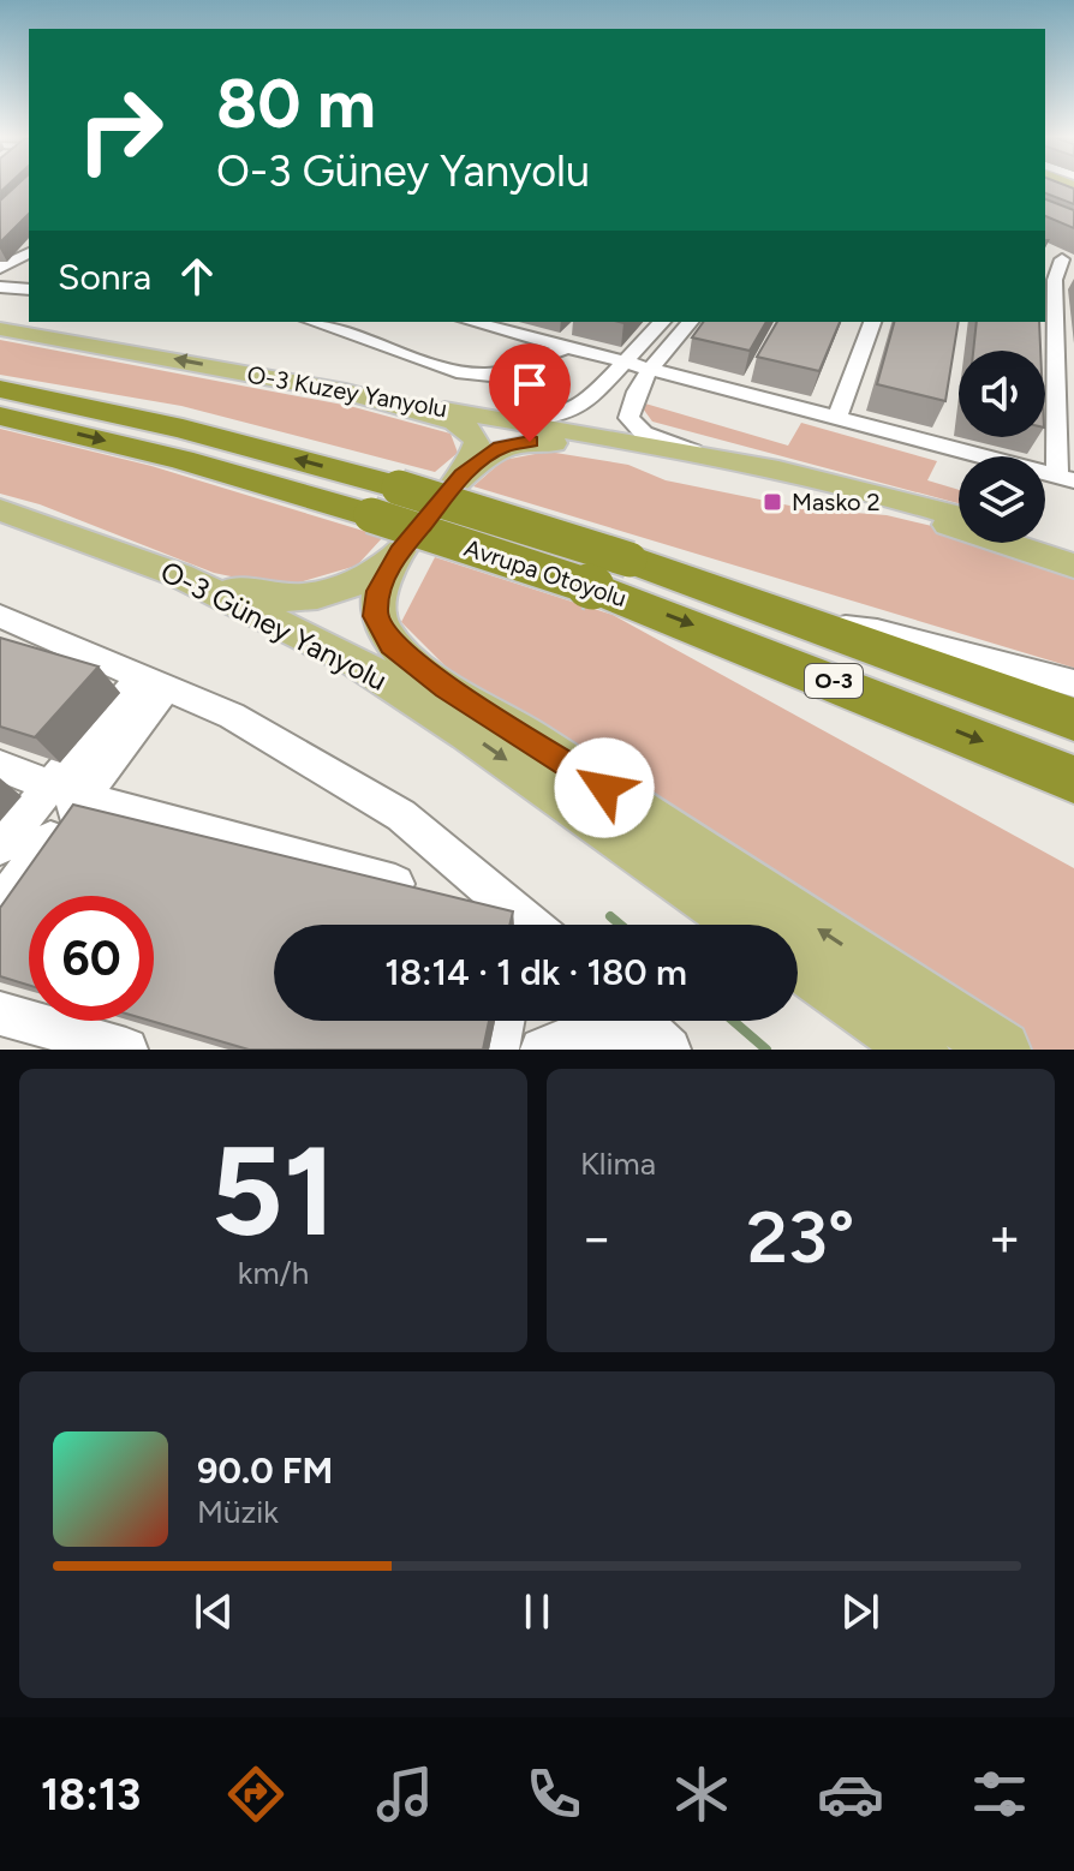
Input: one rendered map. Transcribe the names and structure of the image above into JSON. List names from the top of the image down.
{
  "streets": {
    "highway": ["Avrupa Otoyolu", "O-3"],
    "main road": ["O-3 Kuzey Yanyolu", "O-3 Güney Yanyolu"]
  },
  "one_way": ["O-3 Kuzey Yanyolu"],
  "places": {
    "transit": ["Masko 2"]
  },
  "page": {
    "turn": ["80 m", "O-3 Güney Yanyolu"],
    "then": "Sonra",
    "limit": "60",
    "trip": "18:14 · 1 dk · 180 m",
    "tile": [
      ["51", "km/h"],
      "Klima"
    ],
    "heat": ["−", "23°", "+"],
    "song": ["90.0 FM", "Müzik"],
    "tabs": "18:13"
  }
}
